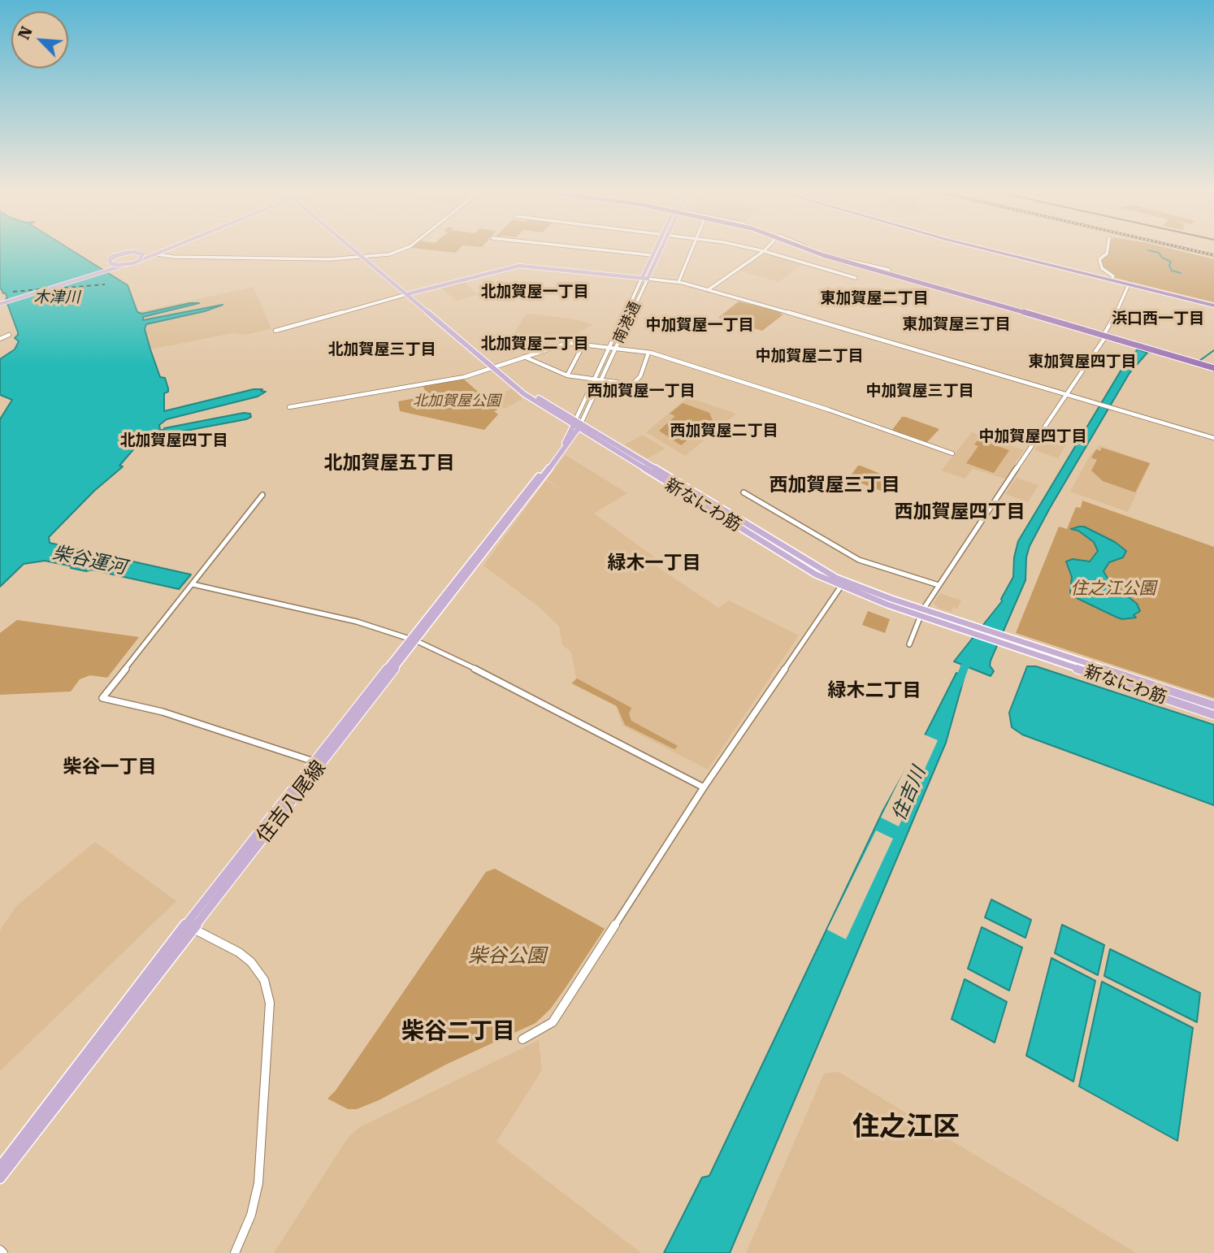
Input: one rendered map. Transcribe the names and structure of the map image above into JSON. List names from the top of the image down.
{
  "streets": {
    "main road": ["南港通", "新なにわ筋", "住吉八尾線"]
  },
  "crossings": [
    ["南港通", "新なにわ筋"],
    ["南港通", "住吉八尾線"],
    ["新なにわ筋", "住吉八尾線"]
  ],
  "districts": [
    "北加賀屋一丁目",
    "東加賀屋二丁目",
    "浜口西一丁目",
    "東加賀屋三丁目",
    "中加賀屋一丁目",
    "北加賀屋二丁目",
    "北加賀屋三丁目",
    "中加賀屋二丁目",
    "東加賀屋四丁目",
    "西加賀屋一丁目",
    "中加賀屋三丁目",
    "西加賀屋二丁目",
    "中加賀屋四丁目",
    "北加賀屋四丁目",
    "北加賀屋五丁目",
    "西加賀屋三丁目",
    "西加賀屋四丁目",
    "緑木一丁目",
    "緑木二丁目",
    "柴谷一丁目",
    "柴谷二丁目",
    "住之江区"
  ],
  "water": ["木津川", "柴谷運河", "住吉川"],
  "parks": ["北加賀屋公園", "住之江公園", "柴谷公園"],
  "north": "top left"
}
